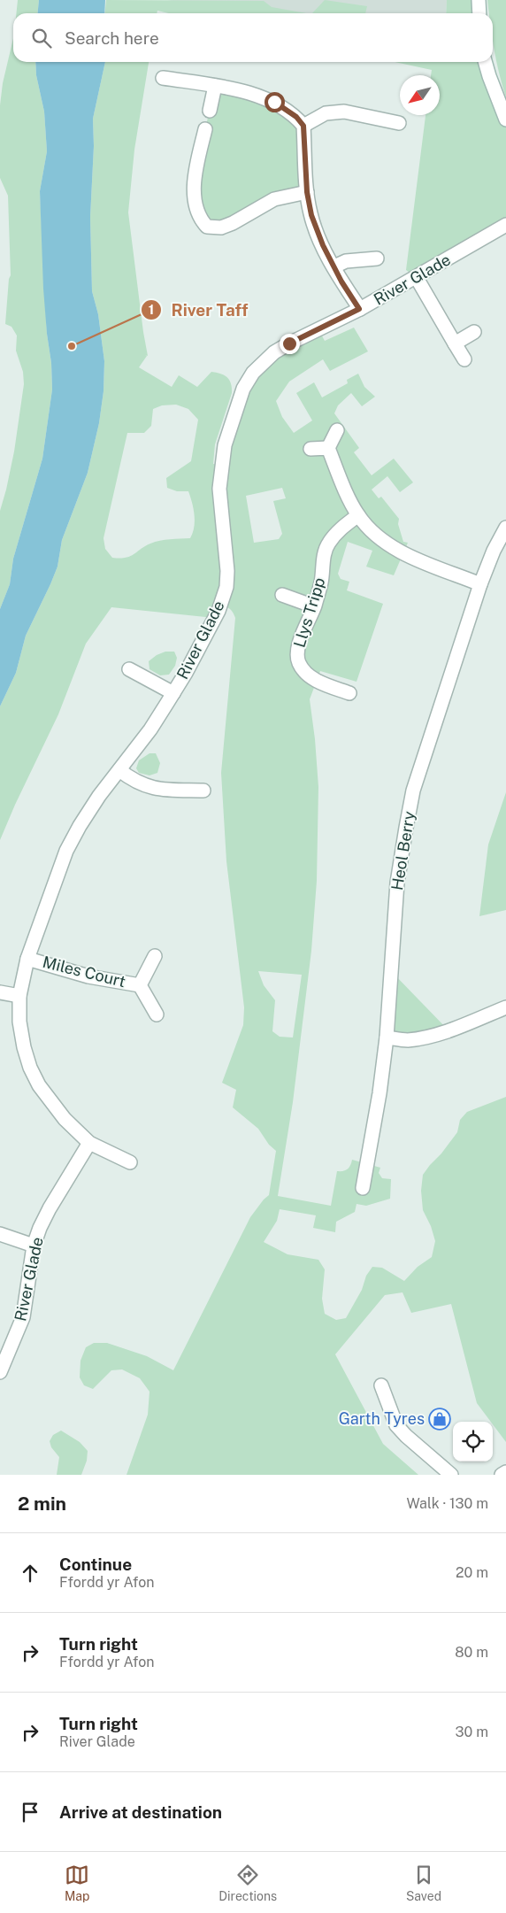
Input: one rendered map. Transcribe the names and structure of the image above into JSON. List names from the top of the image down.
{
  "streets": {
    "street": [
      "River Glade",
      "Llys Tripp",
      "Heol Berry",
      "Miles Court"
    ]
  },
  "crossings": [
    ["River Glade", "Miles Court"]
  ],
  "places": {
    "other": ["River Taff"],
    "shop": ["Garth Tyres"]
  },
  "north": "bottom left",
  "page": {
    "search": "Search here",
    "heading": ["2 min", "Walk · 130 m"],
    "list": [
      ["Continue", "Ffordd yr Afon", "20 m"],
      ["Turn right", "Ffordd yr Afon", "80 m"],
      ["Turn right", "River Glade", "30 m"],
      "Arrive at destination"
    ],
    "nav": ["Map", "Directions", "Saved"]
  }
}
